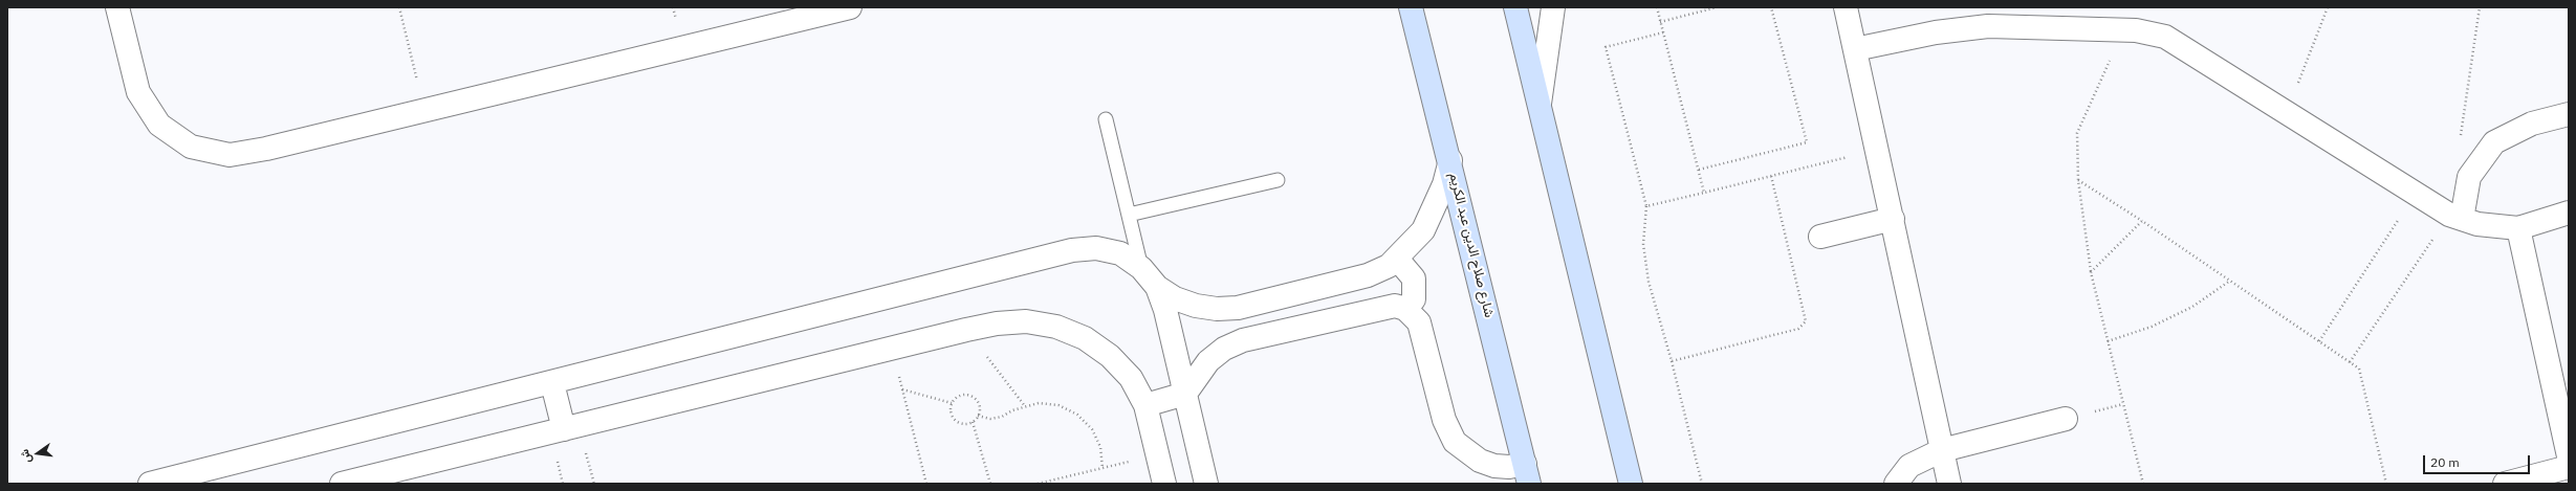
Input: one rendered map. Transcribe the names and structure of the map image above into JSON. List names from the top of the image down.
{
  "streets": {
    "main road": ["شارع صلاح الدين عبد الكريم"]
  },
  "scale_bar": "20 m",
  "north": "left"
}
